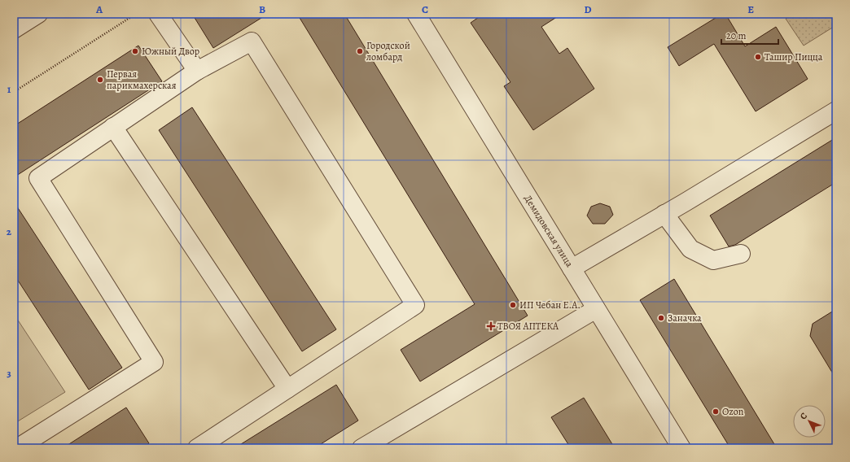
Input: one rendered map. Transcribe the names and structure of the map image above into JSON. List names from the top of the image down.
{
  "streets": {
    "street": ["Демидовская улица"]
  },
  "places": {
    "other": [
      "Южный Двор",
      "Городской ломбард",
      "Ташир Пицца",
      "Первая парикмахерская",
      "ИП Чебан Е.А.",
      "Заначка",
      "Ozon"
    ],
    "health": ["ТВОЯ АПТЕКА"]
  },
  "scale_bar": "20 m",
  "north": "top left",
  "grid": {
    "columns": [
      "A",
      "B",
      "C",
      "D",
      "E"
    ],
    "rows": ["1", "2", "3"]
  }
}
